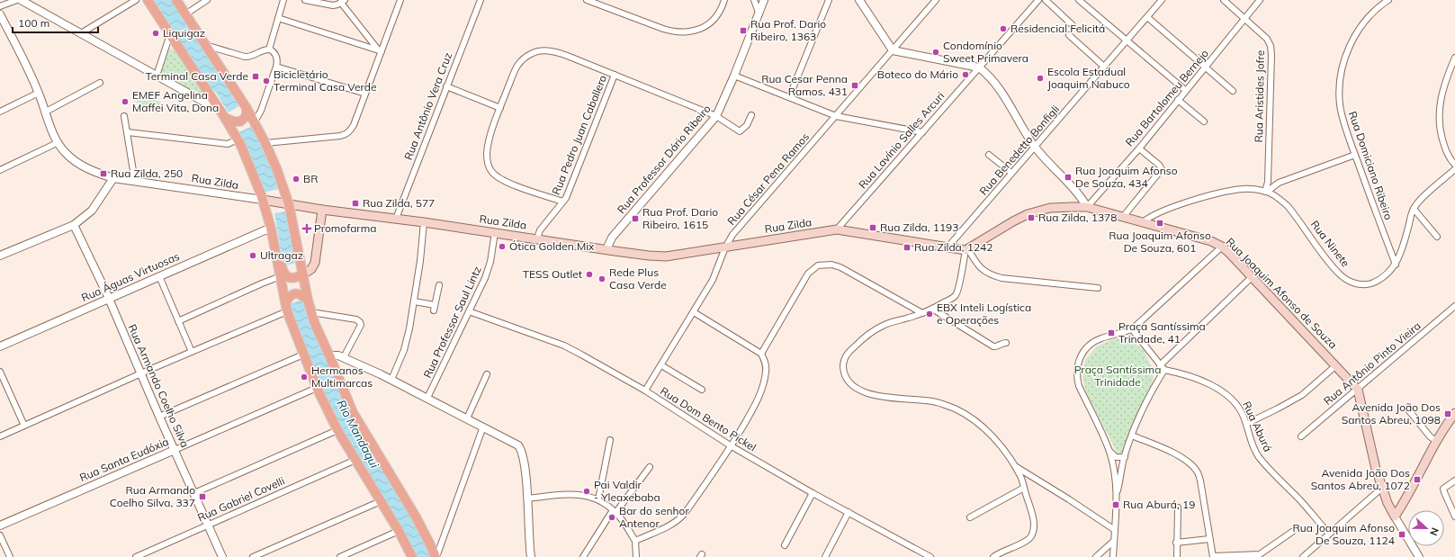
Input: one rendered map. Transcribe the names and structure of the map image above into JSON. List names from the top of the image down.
{
  "streets": {
    "main road": ["Rua Zilda", "Rua Joaquim Afonso de Souza"],
    "street": [
      "Rua Aristides Jofre",
      "Rua Bartolomeu Bernejo",
      "Rua Antônio Vera Cruz",
      "Rua Pedro Juan Caballero",
      "Rua Lavínio Salles Arcuri",
      "Rua Benedetto Bonfigli",
      "Rua Professor Dário Ribeiro",
      "Rua Domiciano Ribeiro",
      "Rua César Pena Ramos",
      "Rua Ninete",
      "Rua Águas Virtuosas",
      "Rua Professor Saul Lintz",
      "Rua Antônio Pinto Vieira",
      "Rua Armando Coelho Silva",
      "Rua Dom Bento Pickel",
      "Rua Aburá",
      "Rua Santa Eudóxia",
      "Rua Gabriel Covelli"
    ]
  },
  "crossings": [
    ["Rua Aristides Jofre", "Rua Bartolomeu Bernejo"],
    ["Rua Aristides Jofre", "Rua Ninete"],
    ["Rua Bartolomeu Bernejo", "Rua Joaquim Afonso de Souza"],
    ["Rua Antônio Vera Cruz", "Rua Zilda"],
    ["Rua Pedro Juan Caballero", "Rua Zilda"],
    ["Rua Lavínio Salles Arcuri", "Rua Zilda"],
    ["Rua Benedetto Bonfigli", "Rua Zilda"],
    ["Rua Professor Dário Ribeiro", "Rua Zilda"],
    ["Rua Domiciano Ribeiro", "Rua Ninete"],
    ["Rua César Pena Ramos", "Rua Zilda"],
    ["Rua César Pena Ramos", "Rua Dom Bento Pickel"],
    ["Rua Zilda", "Rua Professor Saul Lintz"],
    ["Rua Ninete", "Rua Joaquim Afonso de Souza"],
    ["Rua Águas Virtuosas", "Rua Armando Coelho Silva"],
    ["Rua Joaquim Afonso de Souza", "Rua Antônio Pinto Vieira"],
    ["Rua Professor Saul Lintz", "Rua Dom Bento Pickel"],
    ["Rua Armando Coelho Silva", "Rua Santa Eudóxia"],
    ["Rua Armando Coelho Silva", "Rua Gabriel Covelli"]
  ],
  "water": ["Rio Mandaqui"],
  "parks": ["Praça Santíssima Trinidade"],
  "places": {
    "other": [
      "Residencial Felicitá",
      "Liquigaz",
      "Condomínio Sweet Primavera",
      "Boteco do Mário",
      "Escola Estadual Joaquim Nabuco",
      "Bicicletário Terminal Casa Verde",
      "EMEF Angelina Maffei Vita, Dona",
      "BR",
      "Ótica Golden Mix",
      "Ultragaz",
      "TESS Outlet",
      "Rede Plus Casa Verde",
      "EBX Inteli Logística e Operações",
      "Hermanos Multimarcas",
      "Pai Valdir - Yleaxebaba",
      "Bar do senhor Antenor"
    ],
    "transit": [
      "Rua Prof. Dario Ribeiro, 1363",
      "Terminal Casa Verde",
      "Rua Cesar Penna Ramos, 431",
      "Rua Zilda, 250",
      "Rua Joaquim Afonso De Souza, 434",
      "Rua Zilda, 577",
      "Rua Zilda, 1378",
      "Rua Prof. Dario Ribeiro, 1615",
      "Rua Joaquim Afonso De Souza, 601",
      "Rua Zilda, 1193",
      "Rua Zilda, 1242",
      "Praça Santíssima Trindade, 41",
      "Avenida João Dos Santos Abreu, 1098",
      "Avenida João Dos Santos Abreu, 1072",
      "Rua Armando Coelho Silva, 337",
      "Rua Aburá, 19",
      "Rua Joaquim Afonso De Souza, 1124"
    ],
    "health": ["Promofarma"]
  },
  "scale_bar": "100 m",
  "north": "right"
}
